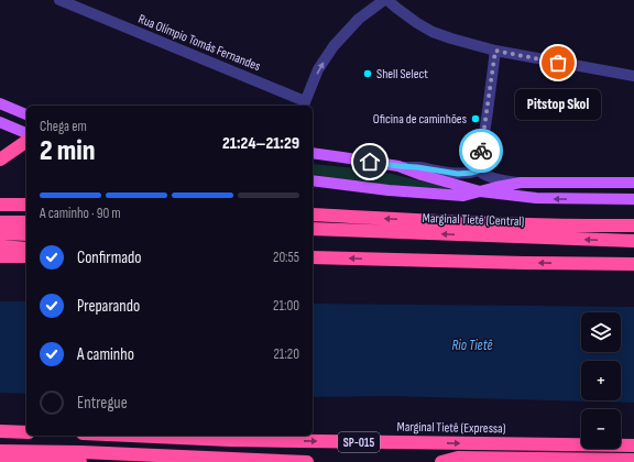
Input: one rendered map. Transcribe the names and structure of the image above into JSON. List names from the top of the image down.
{
  "streets": {
    "highway": ["Marginal Tietê (Central)", "Marginal Tietê (Expressa)", "SP-015"],
    "street": ["Rua Olímpio Tomás Fernandes"]
  },
  "water": ["Rio Tietê"],
  "places": ["Pitstop Skol", "Shell Select", "Oficina de caminhões"],
  "page": {
    "bubble": "Pitstop Skol",
    "heading": ["2 min", "Chega em", "21:24–21:29"],
    "bar": "A caminho · 90 m",
    "list": [
      ["Confirmado", "20:55"],
      ["Preparando", "21:00"],
      ["A caminho", "21:20"],
      "Entregue"
    ],
    "map_buttons": ["+", "−"]
  }
}
